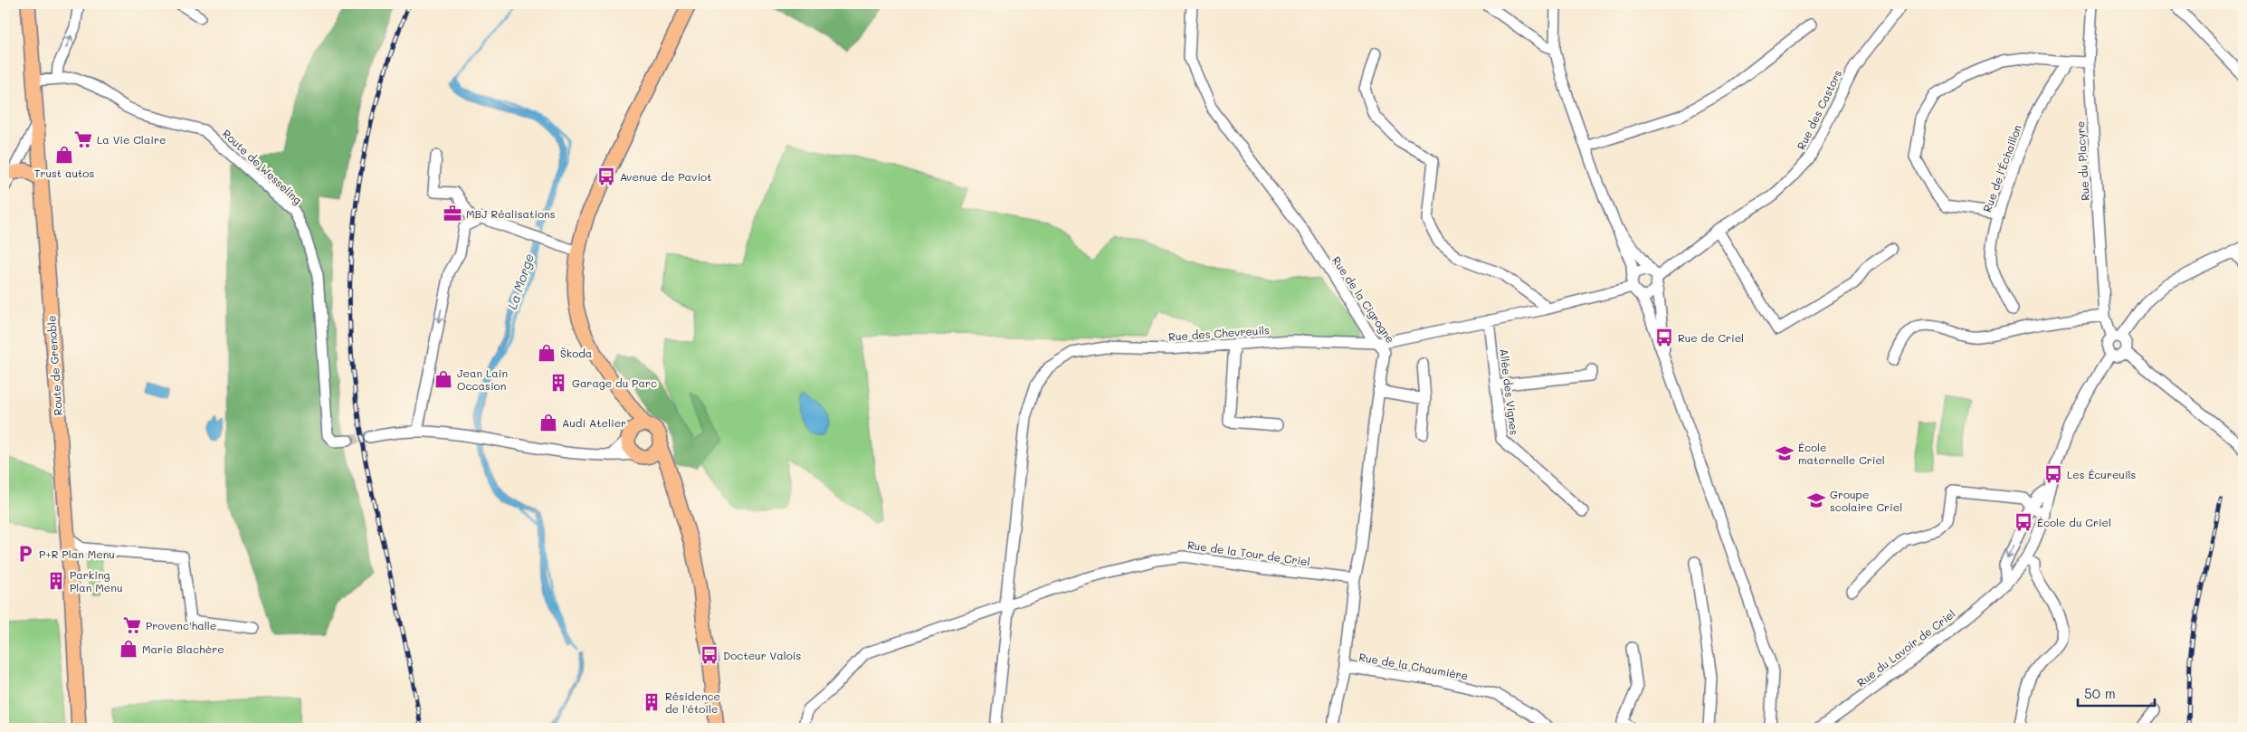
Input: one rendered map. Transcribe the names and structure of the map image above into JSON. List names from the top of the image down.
{
  "streets": {
    "main road": ["Route de Grenoble"],
    "street": [
      "Rue des Castors",
      "Rue du Placyre",
      "Route de Wesseling",
      "Rue de l'Échaillon",
      "Rue de la Cigrogne",
      "Rue des Chevreuils",
      "Allée des Vignes",
      "Rue de la Tour de Criel",
      "Rue du Lavoir de Criel",
      "Rue de la Chaumière"
    ]
  },
  "crossings": [
    ["Rue du Placyre", "Rue du Lavoir de Criel"],
    ["Route de Wesseling", "Route de Grenoble"],
    ["Rue de la Cigrogne", "Rue des Chevreuils"],
    ["Rue de la Cigrogne", "Rue de la Tour de Criel"],
    ["Rue de la Cigrogne", "Rue de la Chaumière"],
    ["Rue des Chevreuils", "Allée des Vignes"],
    ["Rue des Chevreuils", "Rue de la Tour de Criel"]
  ],
  "water": ["La Morge"],
  "places": {
    "supermarket": ["La Vie Claire", "Provenc'halle"],
    "shop": [
      "Trust autos",
      "Škoda",
      "Jean Lain Occasion",
      "Audi Atelier",
      "Marie Blachère"
    ],
    "bus stop": [
      "Avenue de Paviot",
      "Rue de Criel",
      "Les Écureuils",
      "École du Criel",
      "Docteur Valois"
    ],
    "office": ["MBJ Réalisations"],
    "building": ["Garage du Parc", "Parking Plan Menu", "Résidence de l'étoile"],
    "school or university": ["École maternelle Criel", "Groupe scolaire Criel"],
    "parking": ["P+R Plan Menu"]
  },
  "scale_bar": "50 m"
}
